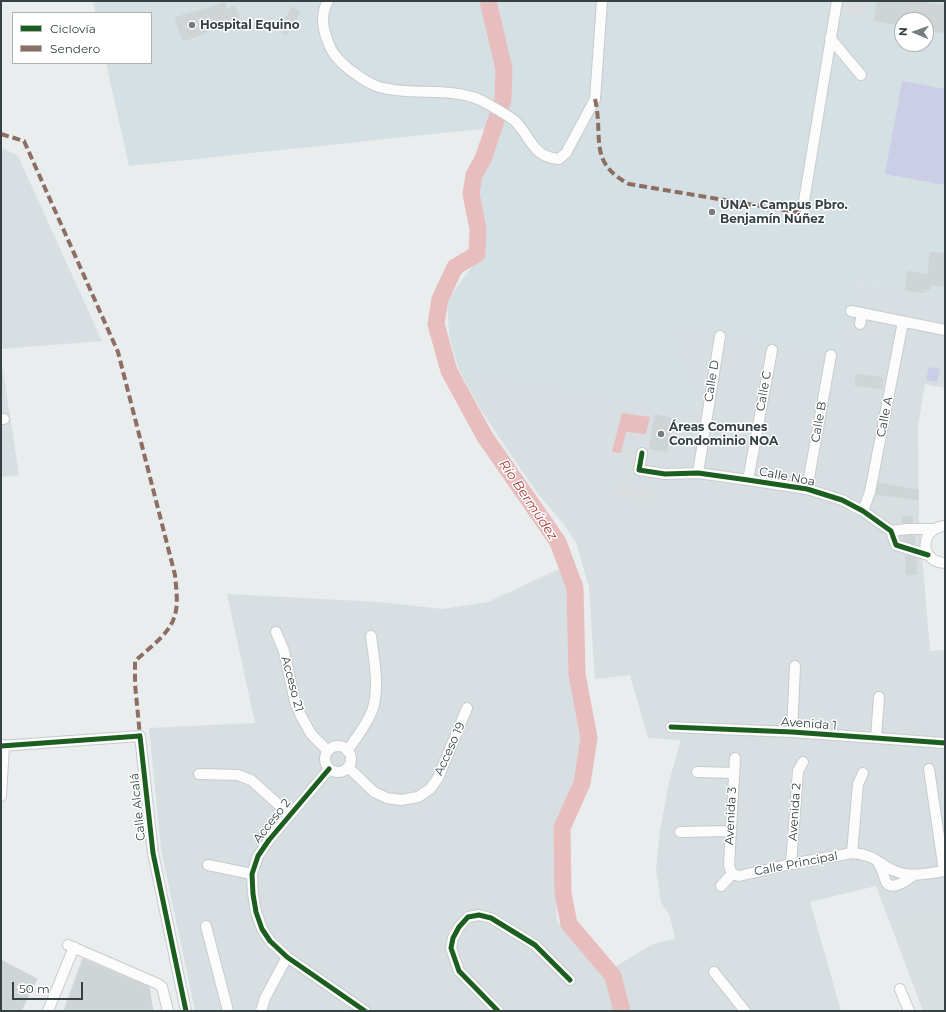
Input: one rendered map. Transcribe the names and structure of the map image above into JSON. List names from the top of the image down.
{
  "streets": {
    "street": [
      "Calle D",
      "Calle C",
      "Calle A",
      "Calle B",
      "Calle Noa",
      "Acceso 21",
      "Avenida 1",
      "Acceso 19",
      "Calle Alcalá",
      "Avenida 2",
      "Avenida 3",
      "Acceso 2",
      "Calle Principal"
    ]
  },
  "crossings": [
    ["Calle D", "Calle Noa"],
    ["Calle C", "Calle Noa"],
    ["Calle A", "Calle Noa"],
    ["Calle B", "Calle Noa"],
    ["Acceso 21", "Acceso 19"],
    ["Acceso 21", "Acceso 2"],
    ["Acceso 19", "Acceso 2"],
    ["Avenida 2", "Calle Principal"],
    ["Avenida 3", "Calle Principal"]
  ],
  "water": ["Río Bermúdez"],
  "places": ["Hospital Equino", "UNA - Campus Pbro. Benjamín Núñez", "Áreas Comunes Condominio NOA"],
  "legend": ["Ciclovía", "Sendero"],
  "scale_bar": "50 m",
  "north": "left"
}
